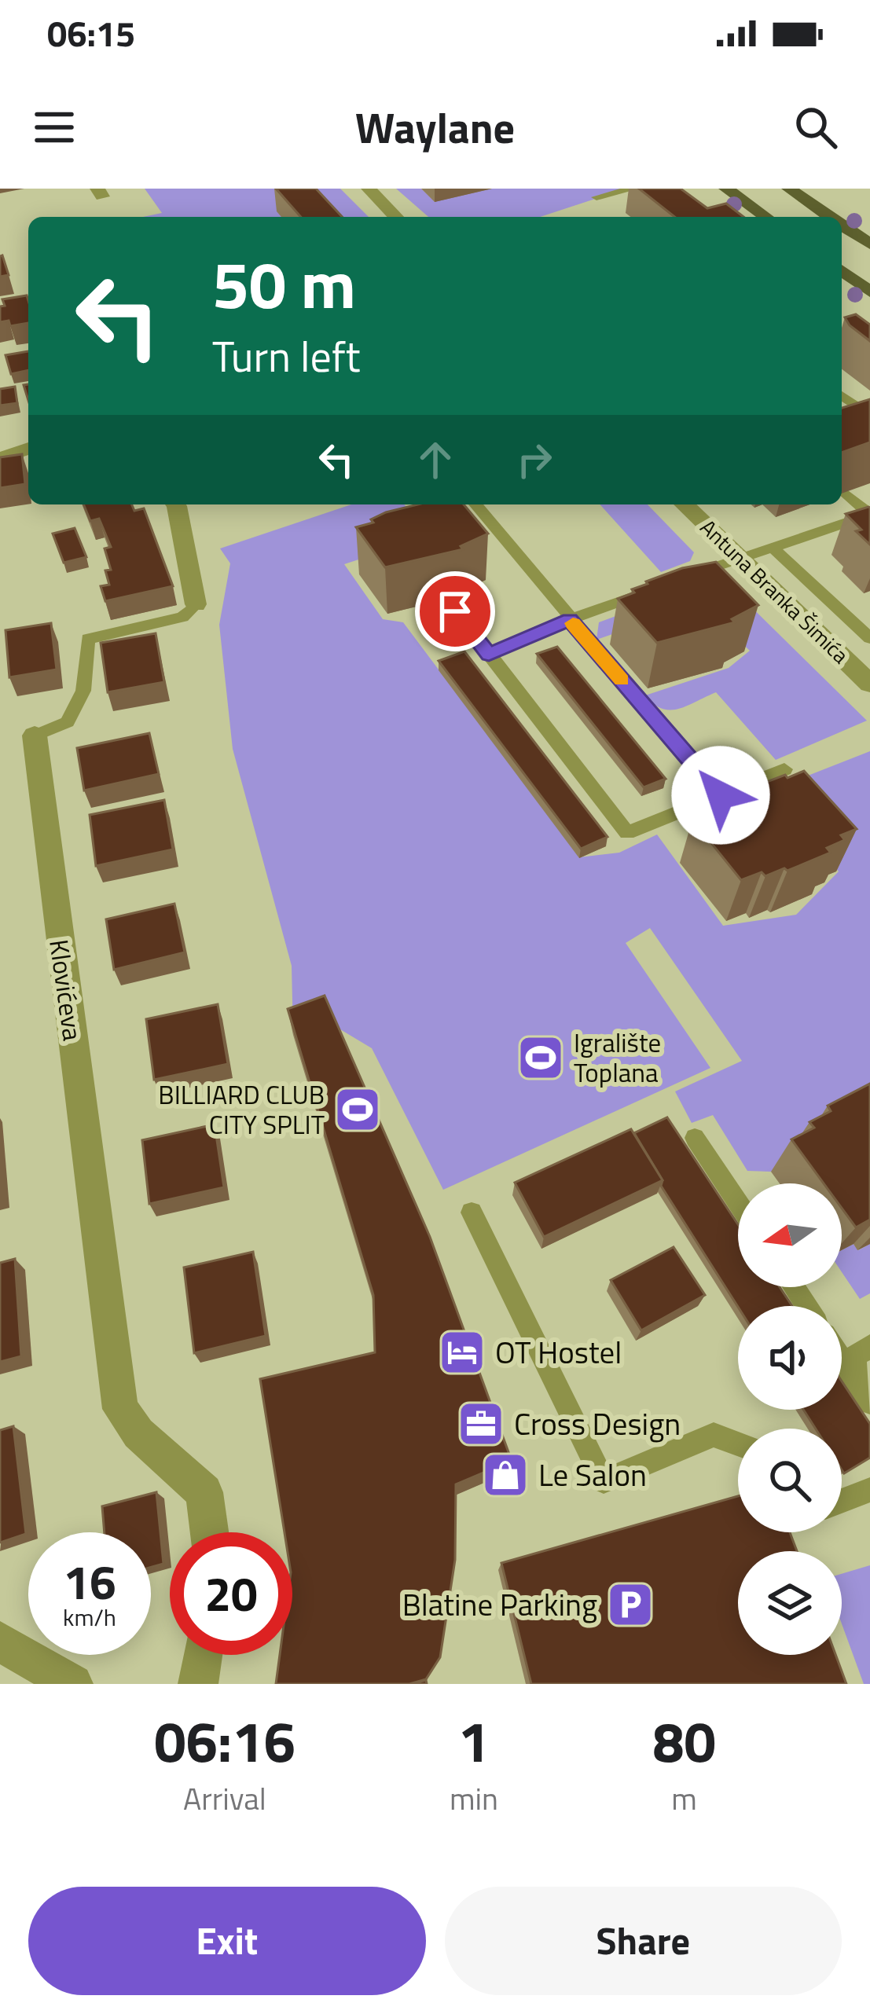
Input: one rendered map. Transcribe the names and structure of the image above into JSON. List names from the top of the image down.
{
  "streets": {
    "street": ["Antuna Branka Šimića", "Klovićeva"]
  },
  "places": {
    "sports": ["Igralište Toplana", "BILLIARD CLUB CITY SPLIT"],
    "hotel": ["OT Hostel"],
    "office": ["Cross Design"],
    "shop": ["Le Salon"],
    "parking": ["Blatine Parking"]
  },
  "north": "left",
  "page": {
    "status": "06:15",
    "header": "Waylane",
    "turn": ["50 m", "Turn left"],
    "speed": "16 km/h",
    "limit": "20",
    "eta": [
      "06:16",
      "Arrival",
      "1",
      "min",
      "80",
      "m"
    ],
    "buttons": ["Exit", "Share"]
  }
}
